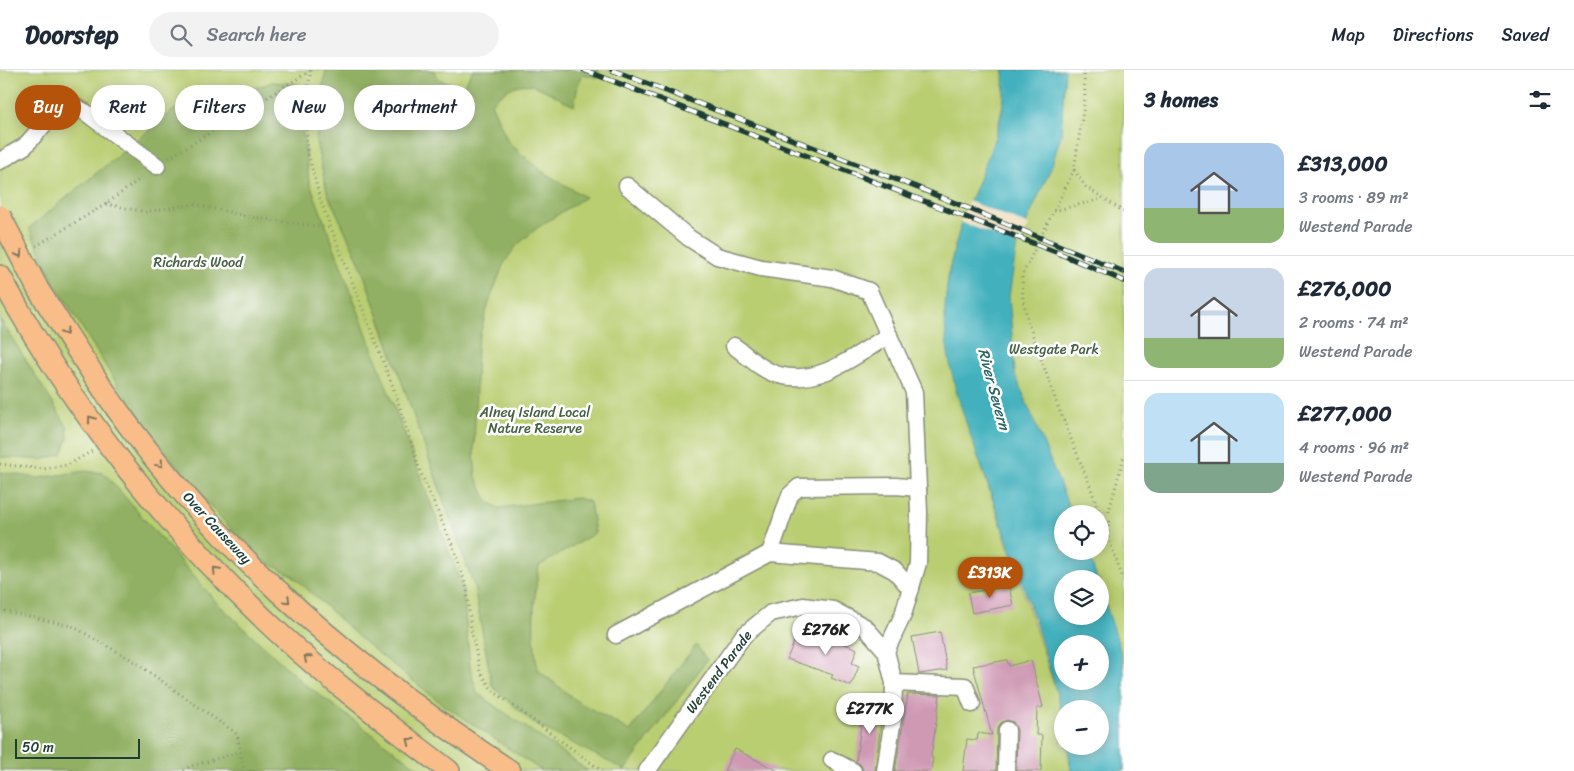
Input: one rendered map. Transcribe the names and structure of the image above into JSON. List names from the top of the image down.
{
  "streets": {
    "main road": ["Over Causeway"],
    "street": ["Westend Parade"]
  },
  "water": ["River Severn"],
  "parks": ["Richards Wood", "Westgate Park", "Alney Island Local Nature Reserve"],
  "scale_bar": "50 m",
  "page": {
    "header": "Doorstep",
    "search": "Search here",
    "nav": ["Map", "Directions", "Saved"],
    "heading": "3 homes",
    "chip": [
      "Buy",
      "Rent",
      "Filters",
      "New",
      "Apartment"
    ],
    "list": [
      {
        "name": "£313,000",
        "note": "3 rooms · 89 m² · Westend Parade"
      },
      {
        "name": "£276,000",
        "note": "2 rooms · 74 m² · Westend Parade"
      },
      {
        "name": "£277,000",
        "note": "4 rooms · 96 m² · Westend Parade"
      }
    ],
    "map_buttons": ["+", "−"],
    "price": ["£313K", "£276K", "£277K"],
    "scale": "50 m"
  }
}
